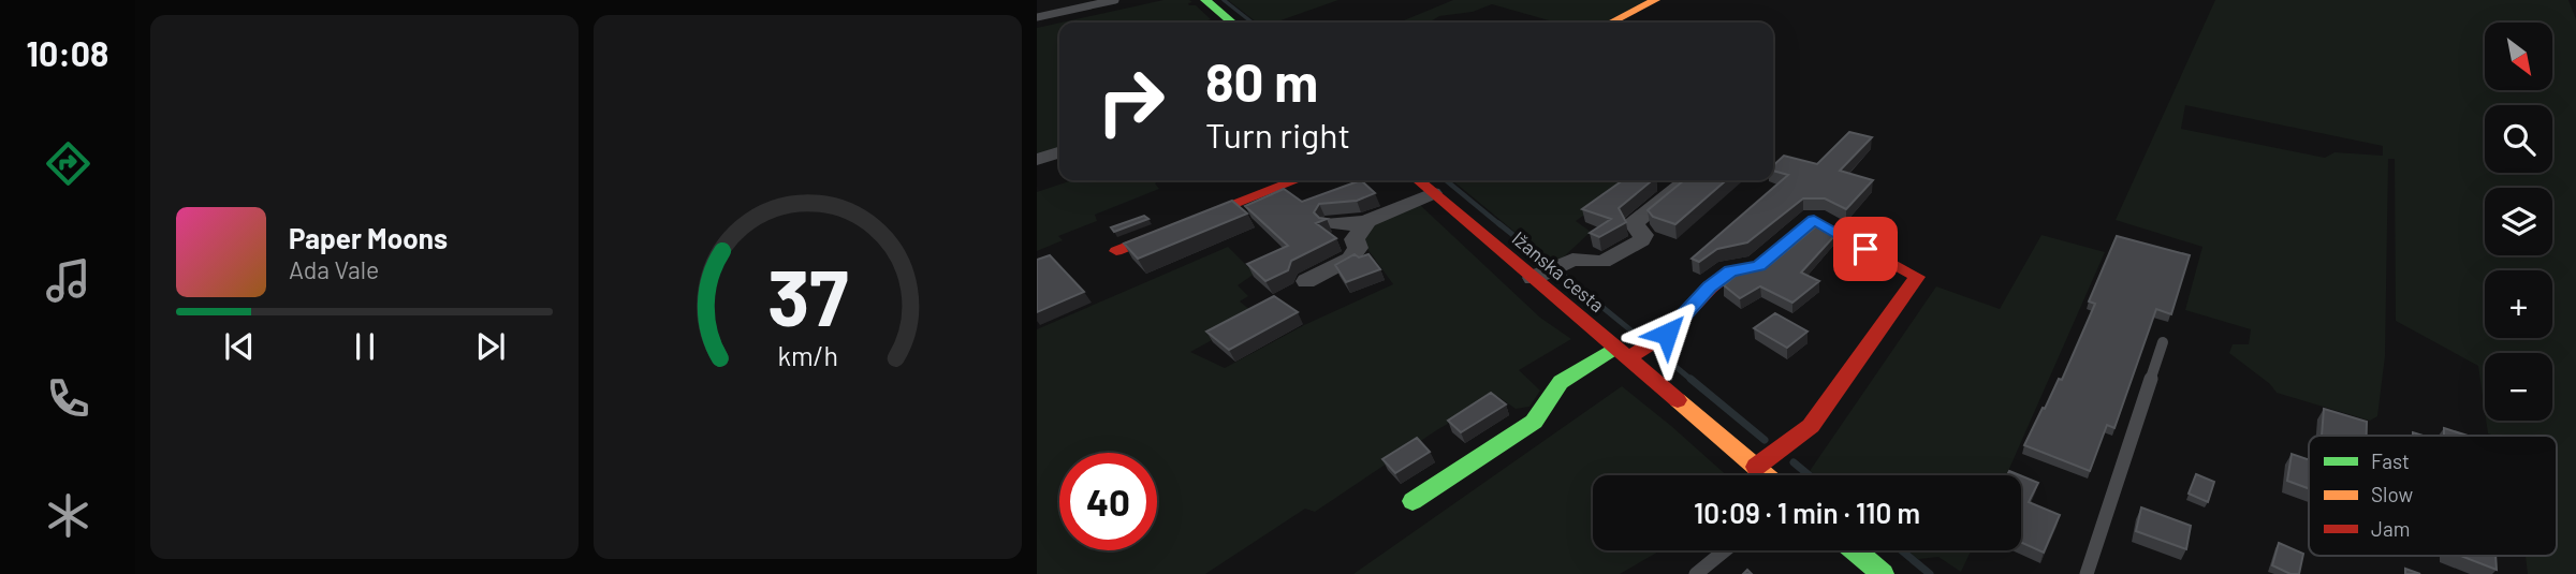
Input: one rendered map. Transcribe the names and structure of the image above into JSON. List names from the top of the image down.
{
  "streets": {
    "street": ["Ižanska cesta"]
  },
  "legend": ["Fast", "Slow", "Jam"],
  "north": "bottom right",
  "page": {
    "tabs": "10:08",
    "map_buttons": ["+", "−"],
    "turn": ["80 m", "Turn right"],
    "song": ["Paper Moons", "Ada Vale"],
    "limit": "40",
    "trip": "10:09 · 1 min · 110 m",
    "gauge": ["37", "km/h"]
  }
}
